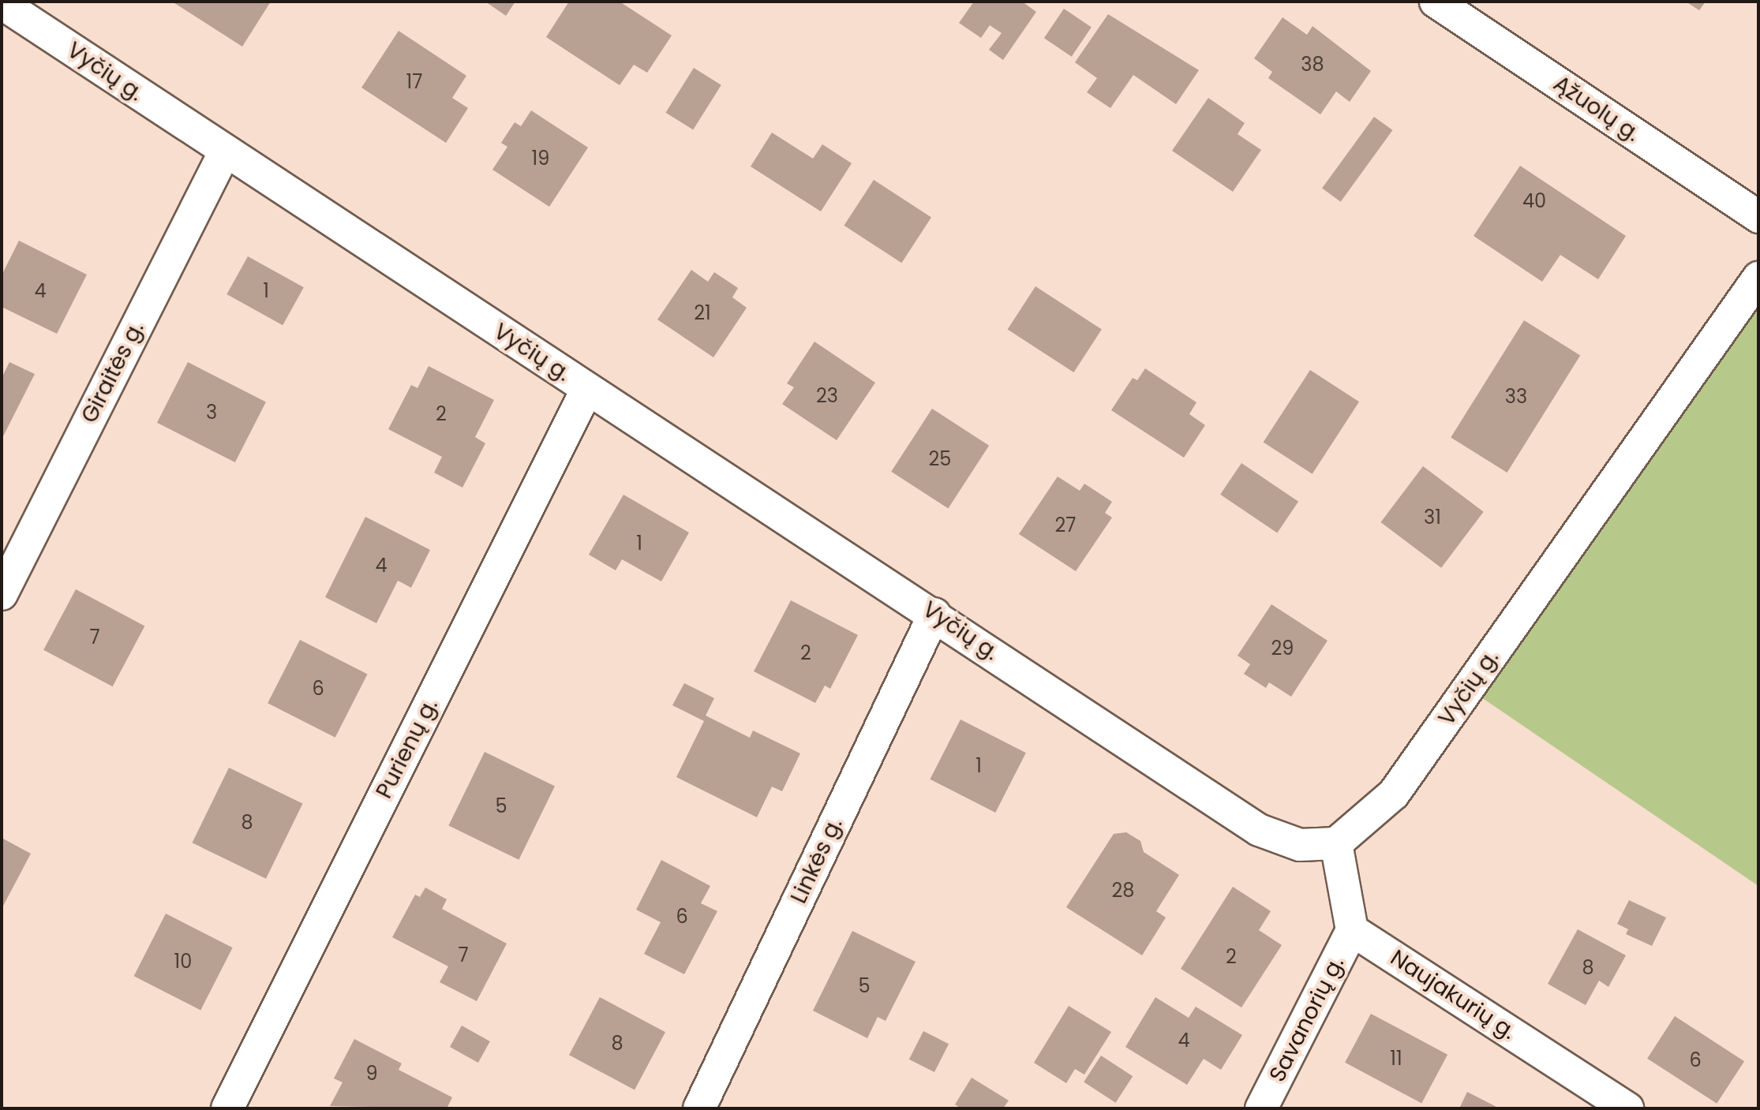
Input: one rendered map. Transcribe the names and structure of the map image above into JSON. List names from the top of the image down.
{
  "streets": {
    "street": [
      "Vyčių g.",
      "Ąžuolų g.",
      "Giraitės g.",
      "Purienų g.",
      "Linkės g.",
      "Naujakurių g.",
      "Savanorių g."
    ]
  },
  "crossings": [
    ["Vyčių g.", "Giraitės g."],
    ["Vyčių g.", "Purienų g."],
    ["Vyčių g.", "Linkės g."],
    ["Naujakurių g.", "Savanorių g."]
  ],
  "house_numbers": [
    "38",
    "17",
    "19",
    "40",
    "4",
    "1",
    "21",
    "23",
    "33",
    "3",
    "2",
    "25",
    "31",
    "27",
    "1",
    "4",
    "7",
    "29",
    "2",
    "6",
    "1",
    "5",
    "8",
    "28",
    "6",
    "7",
    "2",
    "10",
    "8",
    "5",
    "4",
    "8",
    "11",
    "6",
    "9"
  ]
}
